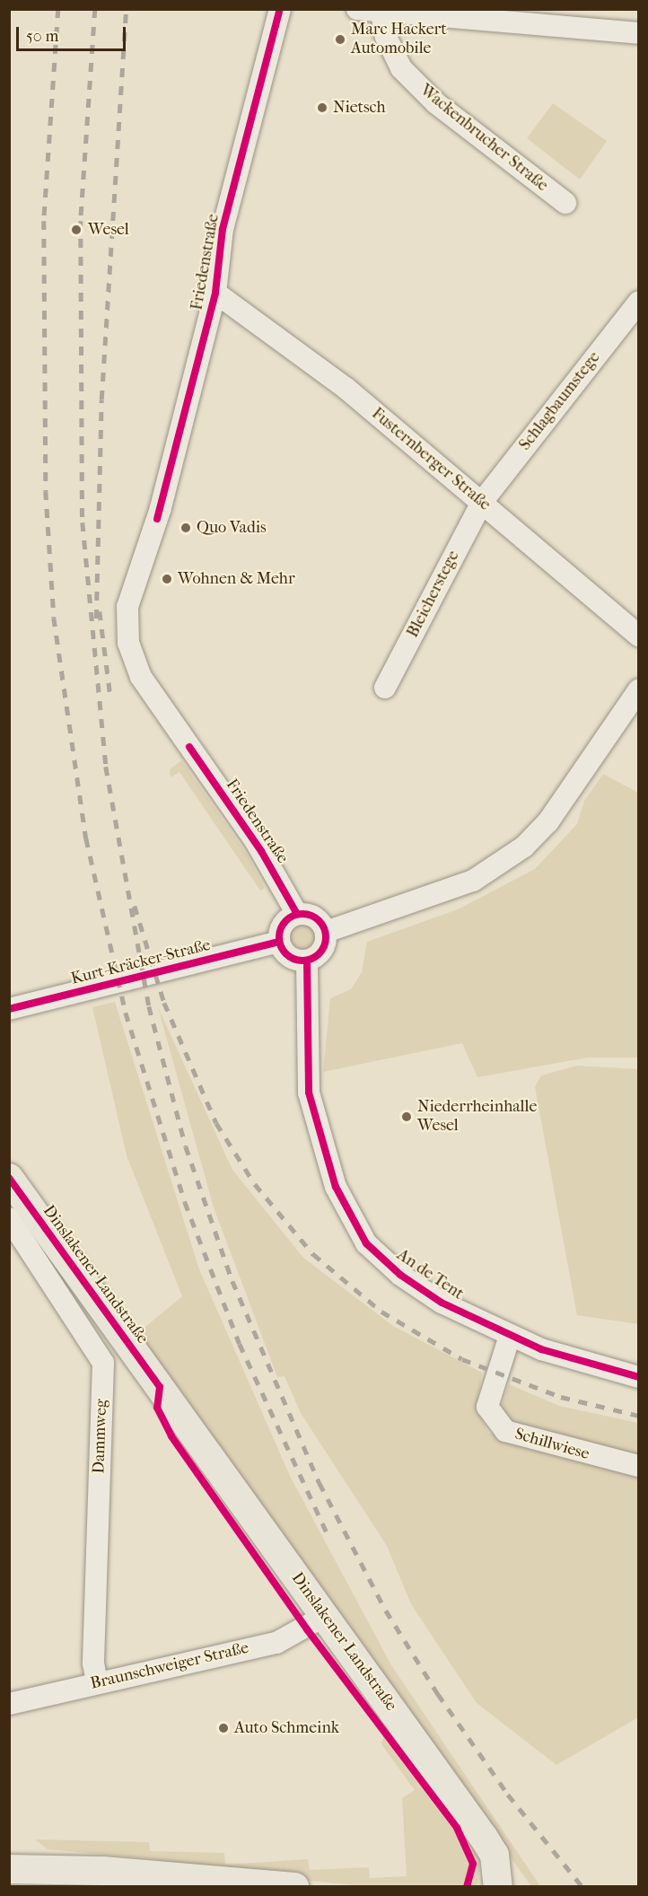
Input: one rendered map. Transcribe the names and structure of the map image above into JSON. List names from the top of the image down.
{
  "streets": {
    "main road": ["Dinslakener Landstraße"],
    "street": [
      "Wackenbrucher Straße",
      "Friedenstraße",
      "Schlagbaumstege",
      "Fusternberger Straße",
      "Bleicherstege",
      "Kurt-Kräcker-Straße",
      "An de Tent",
      "Dammweg",
      "Schillwiese",
      "Braunschweiger Straße"
    ]
  },
  "crossings": [
    ["Friedenstraße", "Fusternberger Straße"],
    ["Friedenstraße", "Kurt-Kräcker-Straße"],
    ["Friedenstraße", "An de Tent"],
    ["Schlagbaumstege", "Fusternberger Straße"],
    ["Schlagbaumstege", "Bleicherstege"],
    ["Fusternberger Straße", "Bleicherstege"],
    ["Kurt-Kräcker-Straße", "An de Tent"],
    ["Dinslakener Landstraße", "Braunschweiger Straße"],
    ["An de Tent", "Schillwiese"],
    ["Dammweg", "Braunschweiger Straße"]
  ],
  "places": [
    "Marc Hackert Automobile",
    "Nietsch",
    "Wesel",
    "Quo Vadis",
    "Wohnen & Mehr",
    "Niederrheinhalle Wesel",
    "Auto Schmeink"
  ],
  "scale_bar": "50 m"
}
